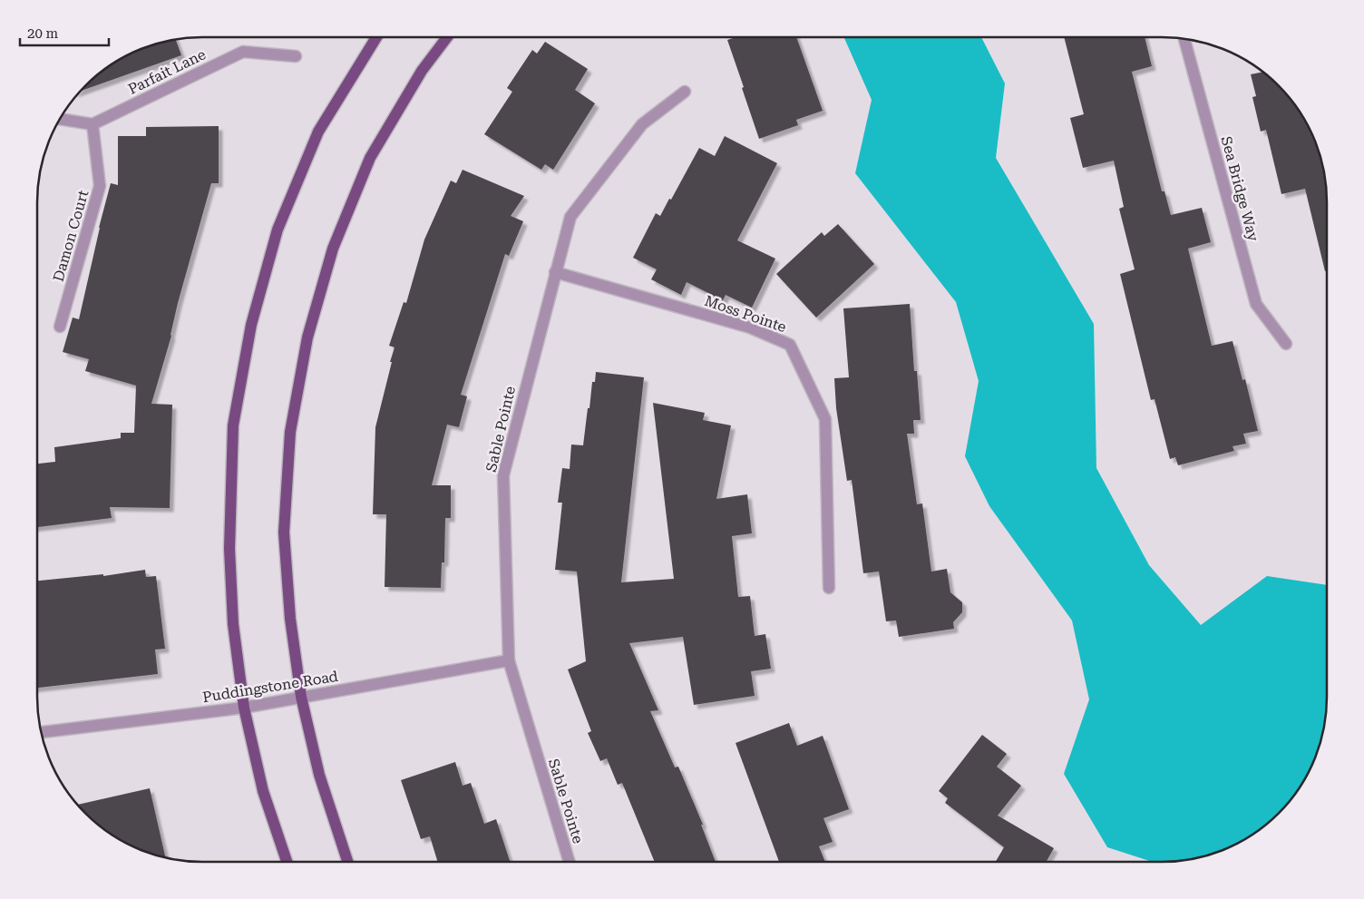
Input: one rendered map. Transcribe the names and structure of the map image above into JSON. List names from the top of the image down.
{
  "streets": {
    "street": [
      "Parfait Lane",
      "Sea Bridge Way",
      "Damon Court",
      "Moss Pointe",
      "Sable Pointe",
      "Puddingstone Road"
    ]
  },
  "crossings": [
    ["Parfait Lane", "Damon Court"],
    ["Moss Pointe", "Sable Pointe"],
    ["Sable Pointe", "Puddingstone Road"]
  ],
  "scale_bar": "20 m"
}
